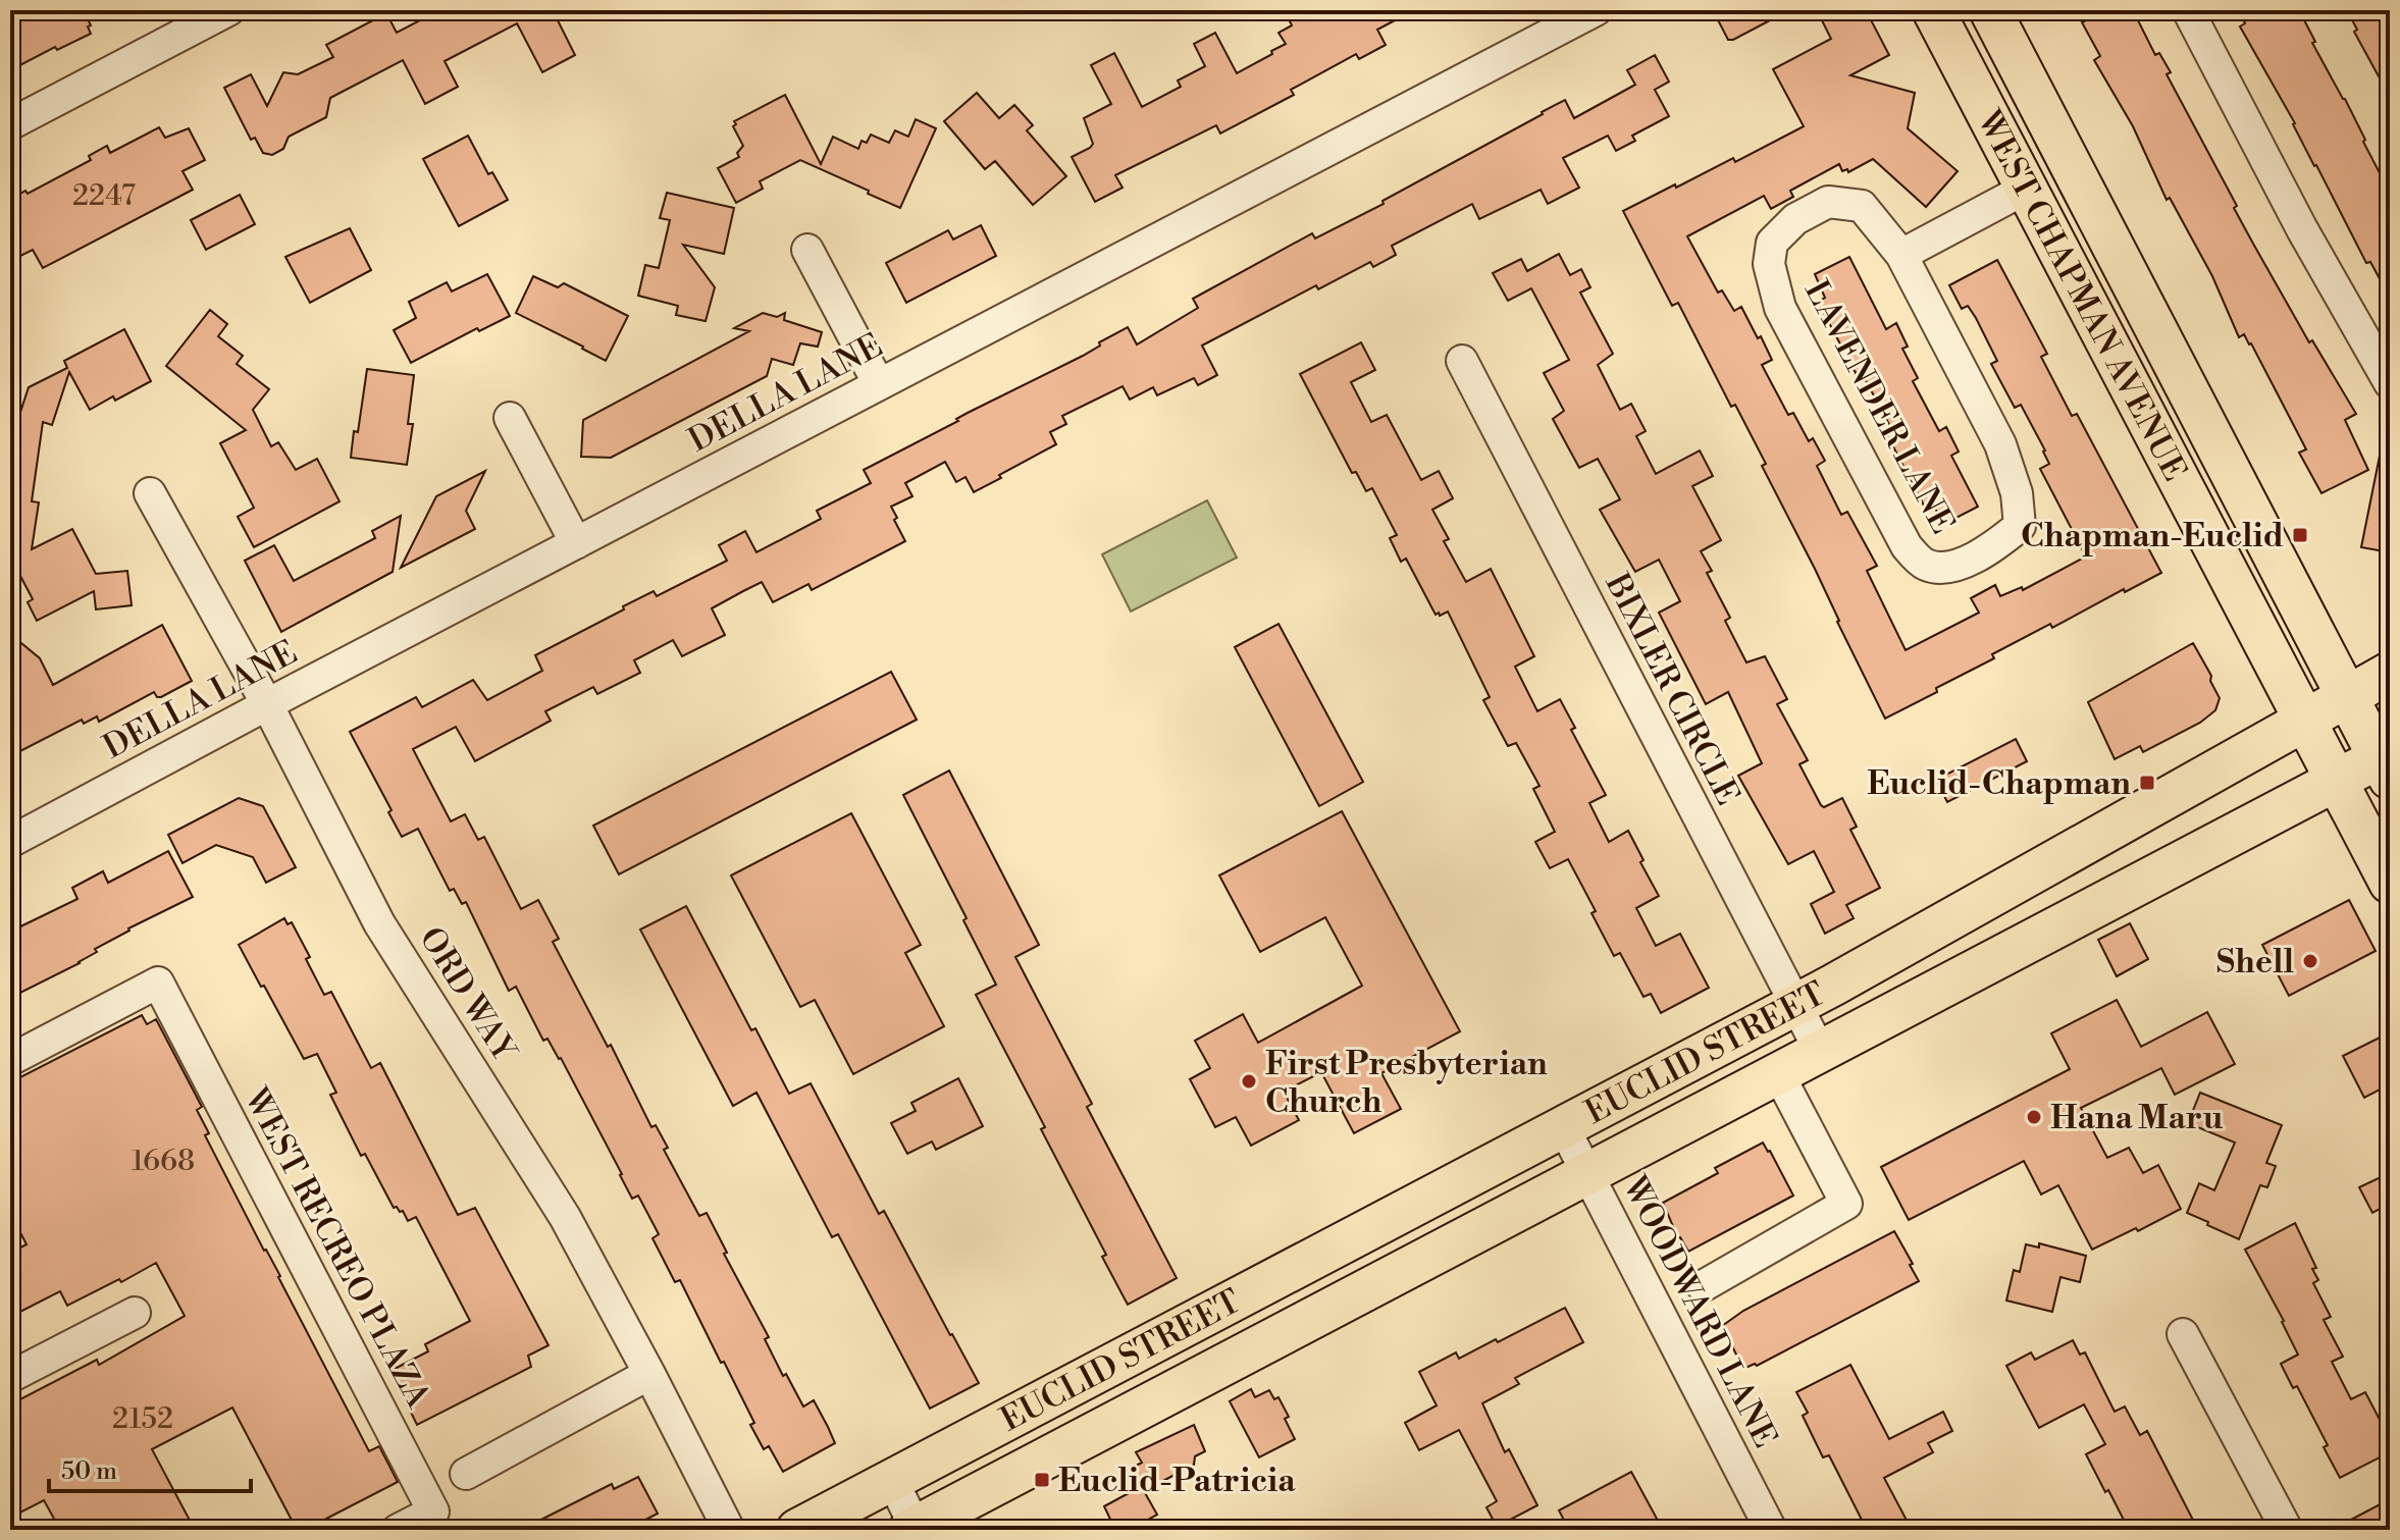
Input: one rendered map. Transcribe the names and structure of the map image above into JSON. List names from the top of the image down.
{
  "streets": {
    "main road": ["WEST CHAPMAN AVENUE", "EUCLID STREET"],
    "street": [
      "DELLA LANE",
      "LAVENDER LANE",
      "BIXLER CIRCLE",
      "ORD WAY",
      "WEST RECREO PLAZA",
      "WOODWARD LANE"
    ]
  },
  "crossings": [
    ["WEST CHAPMAN AVENUE", "EUCLID STREET"],
    ["DELLA LANE", "ORD WAY"],
    ["BIXLER CIRCLE", "EUCLID STREET"],
    ["EUCLID STREET", "WOODWARD LANE"]
  ],
  "places": {
    "transit": ["Chapman-Euclid", "Euclid-Chapman", "Euclid-Patricia"],
    "other": ["Shell", "First Presbyterian Church", "Hana Maru"]
  },
  "house_numbers": ["2247", "1668", "2152"],
  "scale_bar": "50 m"
}
